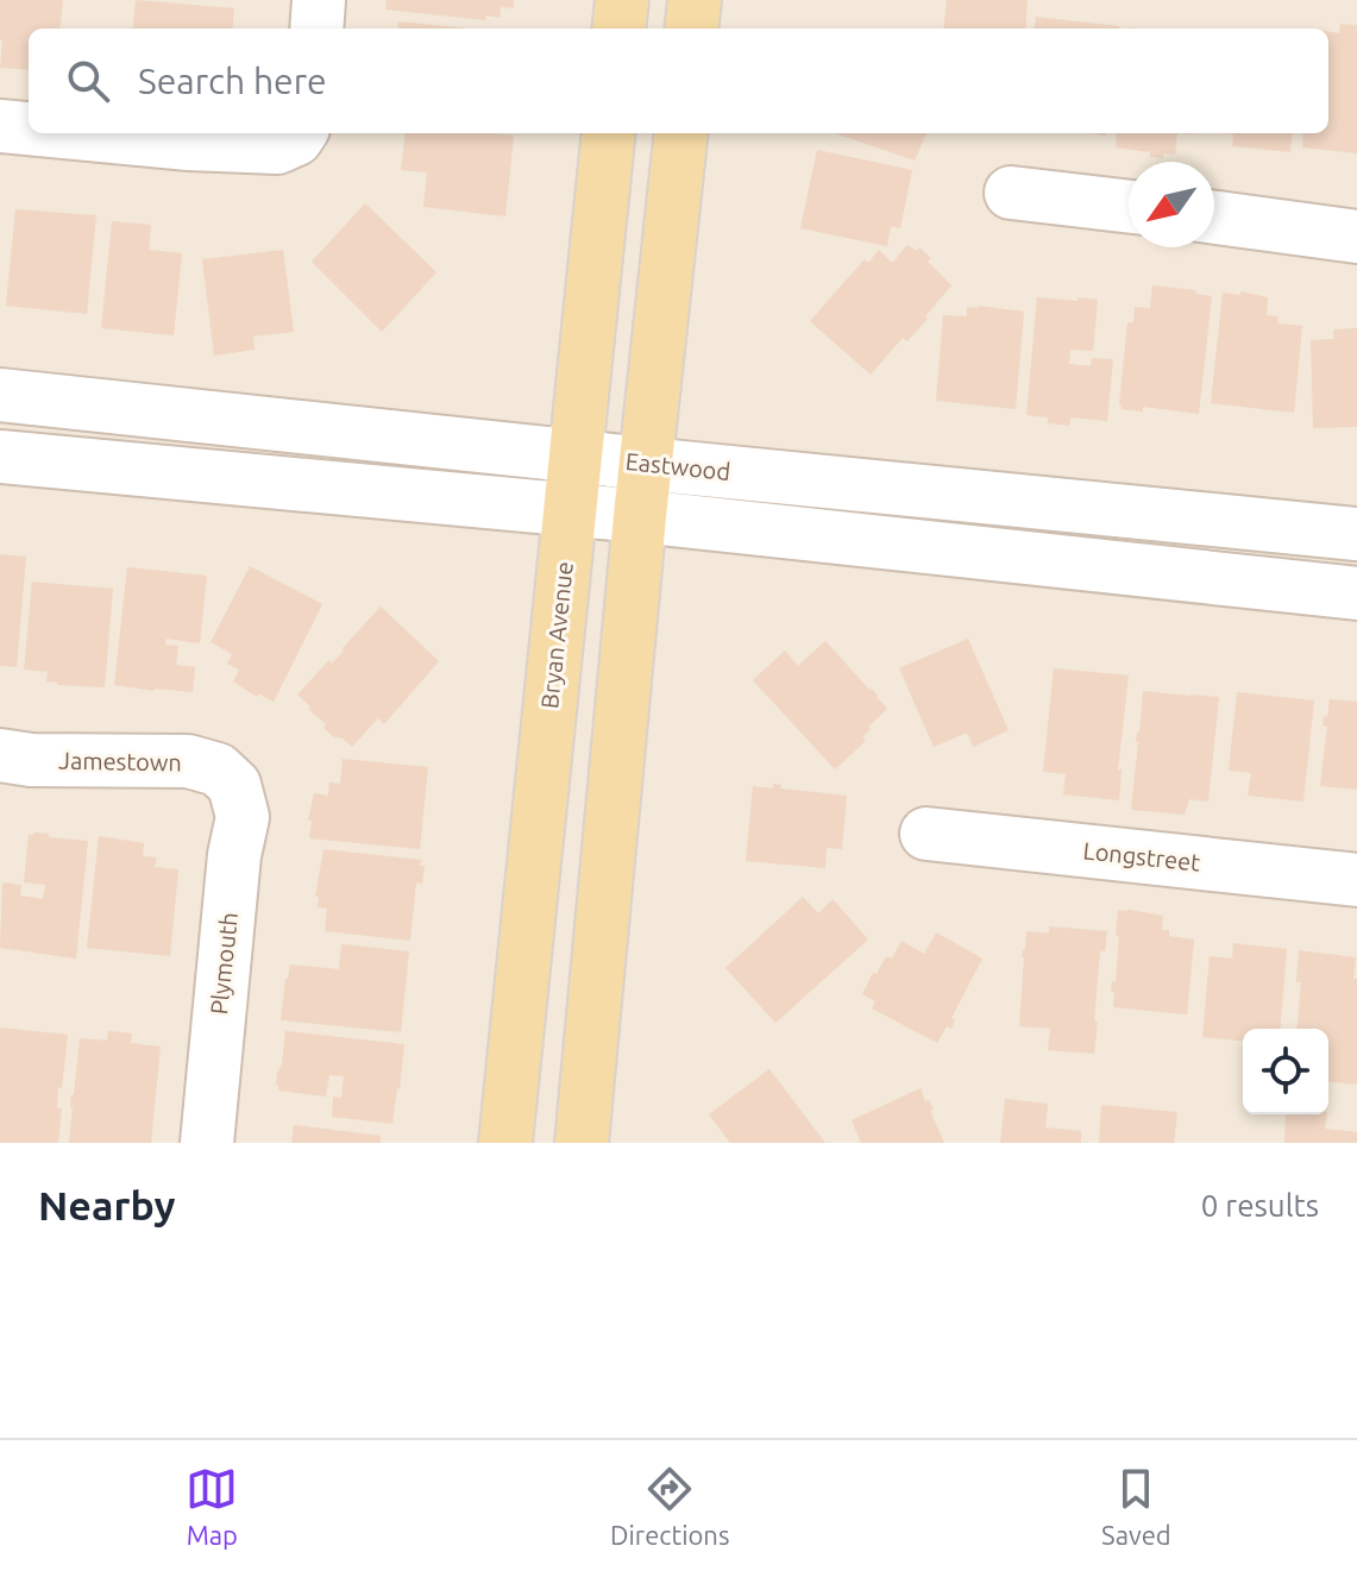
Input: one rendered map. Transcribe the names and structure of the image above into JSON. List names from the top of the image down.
{
  "streets": {
    "main road": ["Bryan Avenue"],
    "street": [
      "Eastwood",
      "Jamestown",
      "Longstreet",
      "Plymouth"
    ]
  },
  "crossings": [
    ["Eastwood", "Bryan Avenue"],
    ["Jamestown", "Plymouth"]
  ],
  "north": "bottom left",
  "page": {
    "search": "Search here",
    "heading": ["Nearby", "0 results"],
    "nav": ["Map", "Directions", "Saved"]
  }
}
